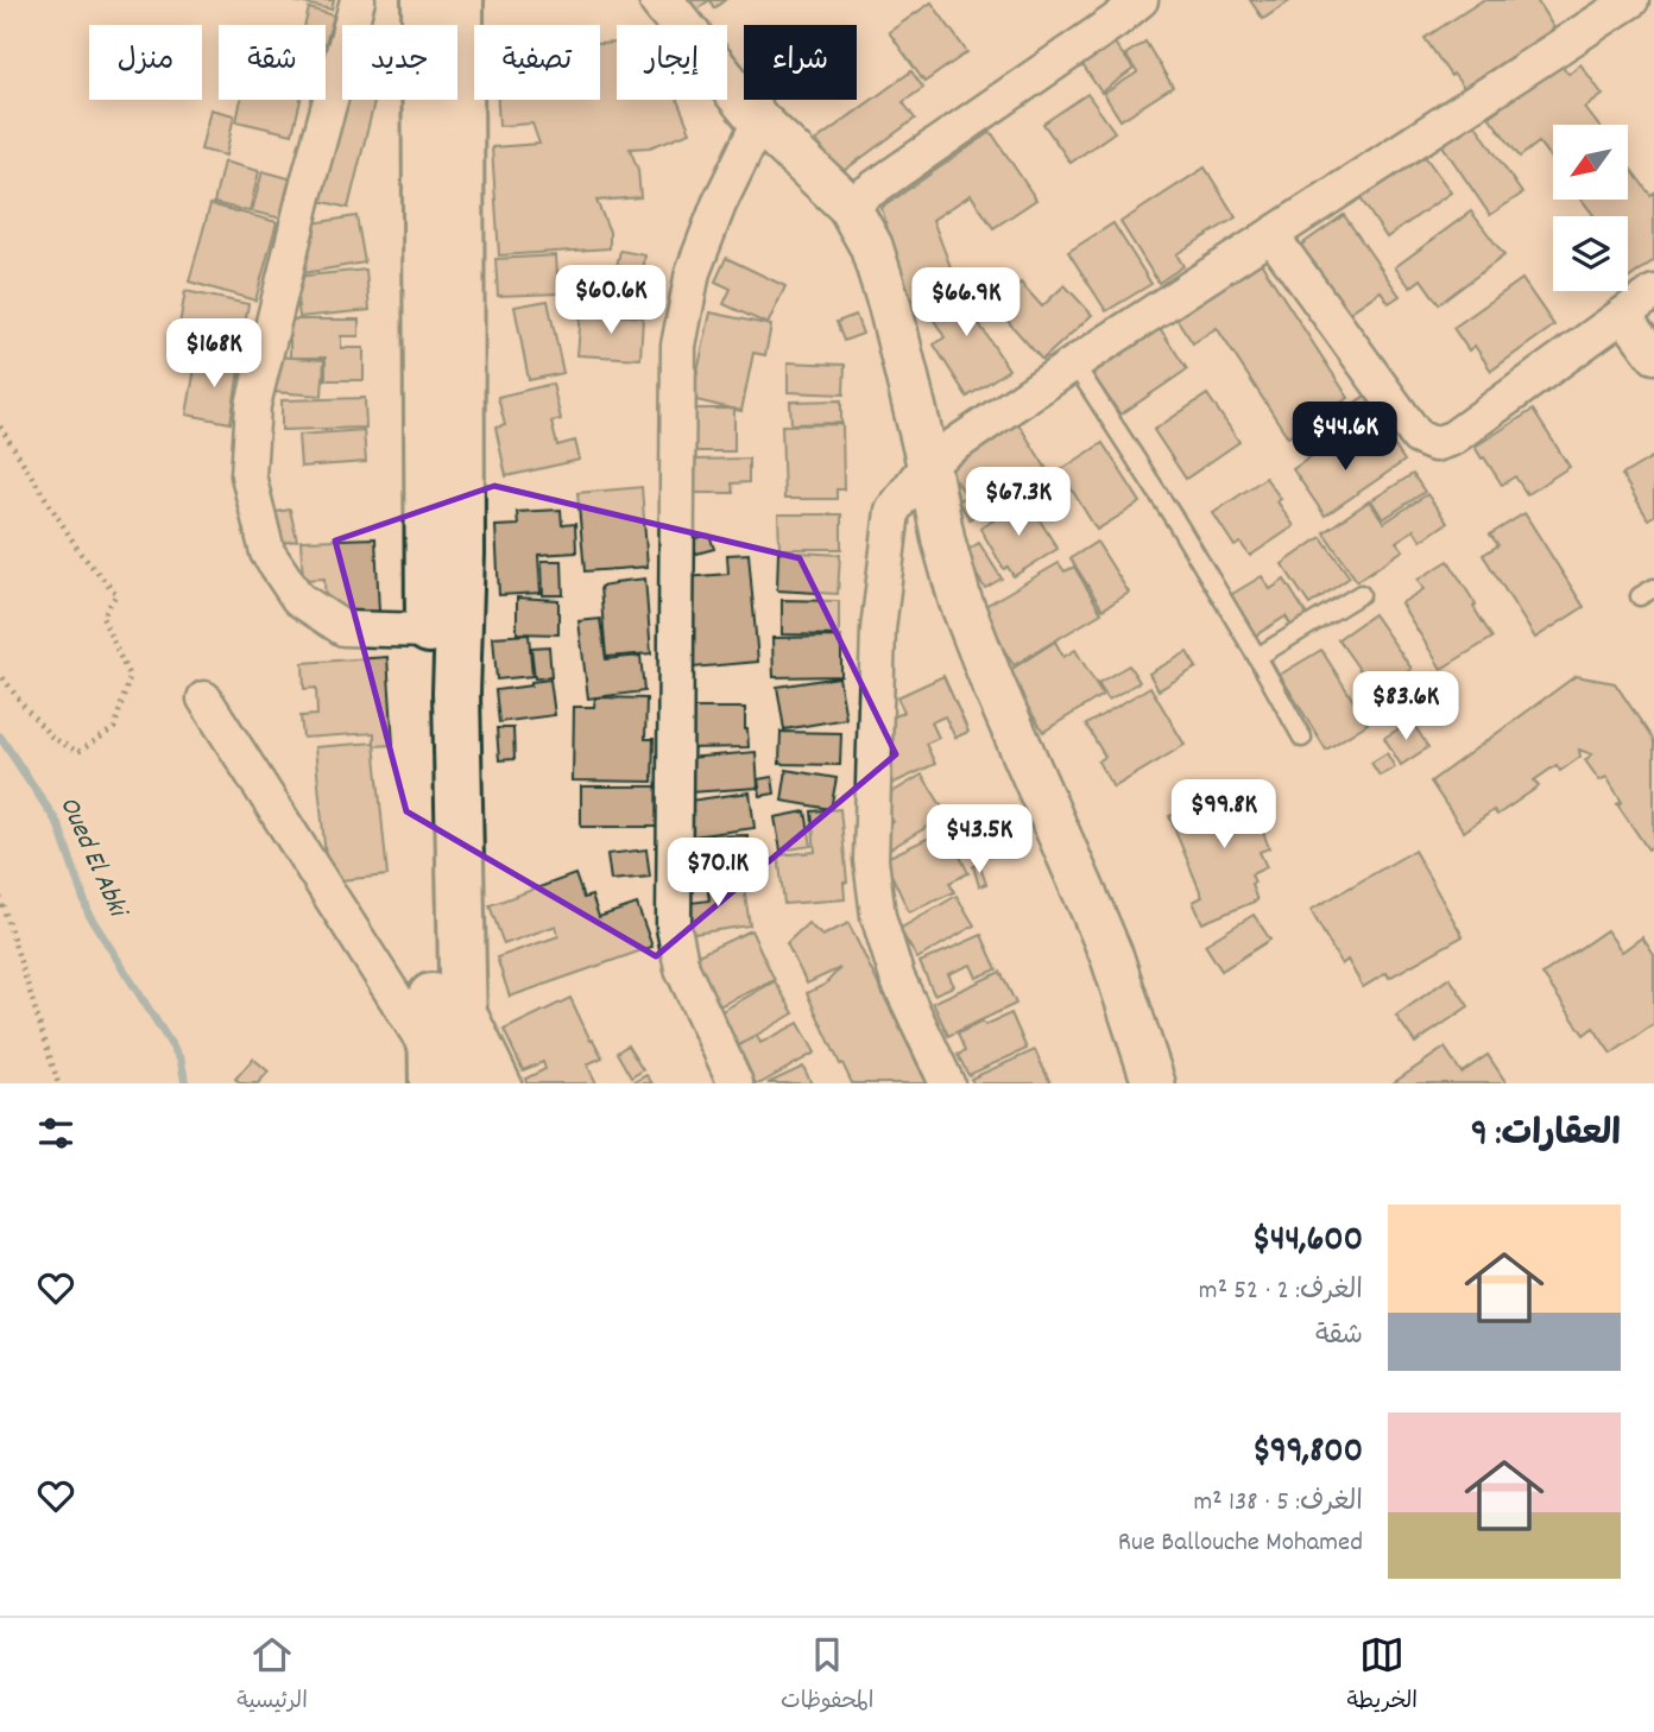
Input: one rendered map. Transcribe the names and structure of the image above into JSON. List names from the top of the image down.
{
  "water": ["Oued El Abki"],
  "north": "bottom left",
  "page": {
    "chip": [
      "شراء",
      "إيجار",
      "تصفية",
      "جديد",
      "شقة",
      "منزل"
    ],
    "price": [
      "$60.6K",
      "$66.9K",
      "$168K",
      "$44.6K",
      "$67.3K",
      "$83.6K",
      "$99.8K",
      "$43.5K",
      "$70.1K"
    ],
    "heading": "العقارات: 9",
    "list": [
      {
        "name": "$44,600",
        "note": "الغرف: 2 · 52 m² · شقة"
      },
      {
        "name": "$99,800",
        "note": "الغرف: 5 · 138 m² · Rue Ballouche Mohamed"
      }
    ],
    "tabs": ["الخريطة", "المحفوظات", "الرئيسية"]
  }
}
